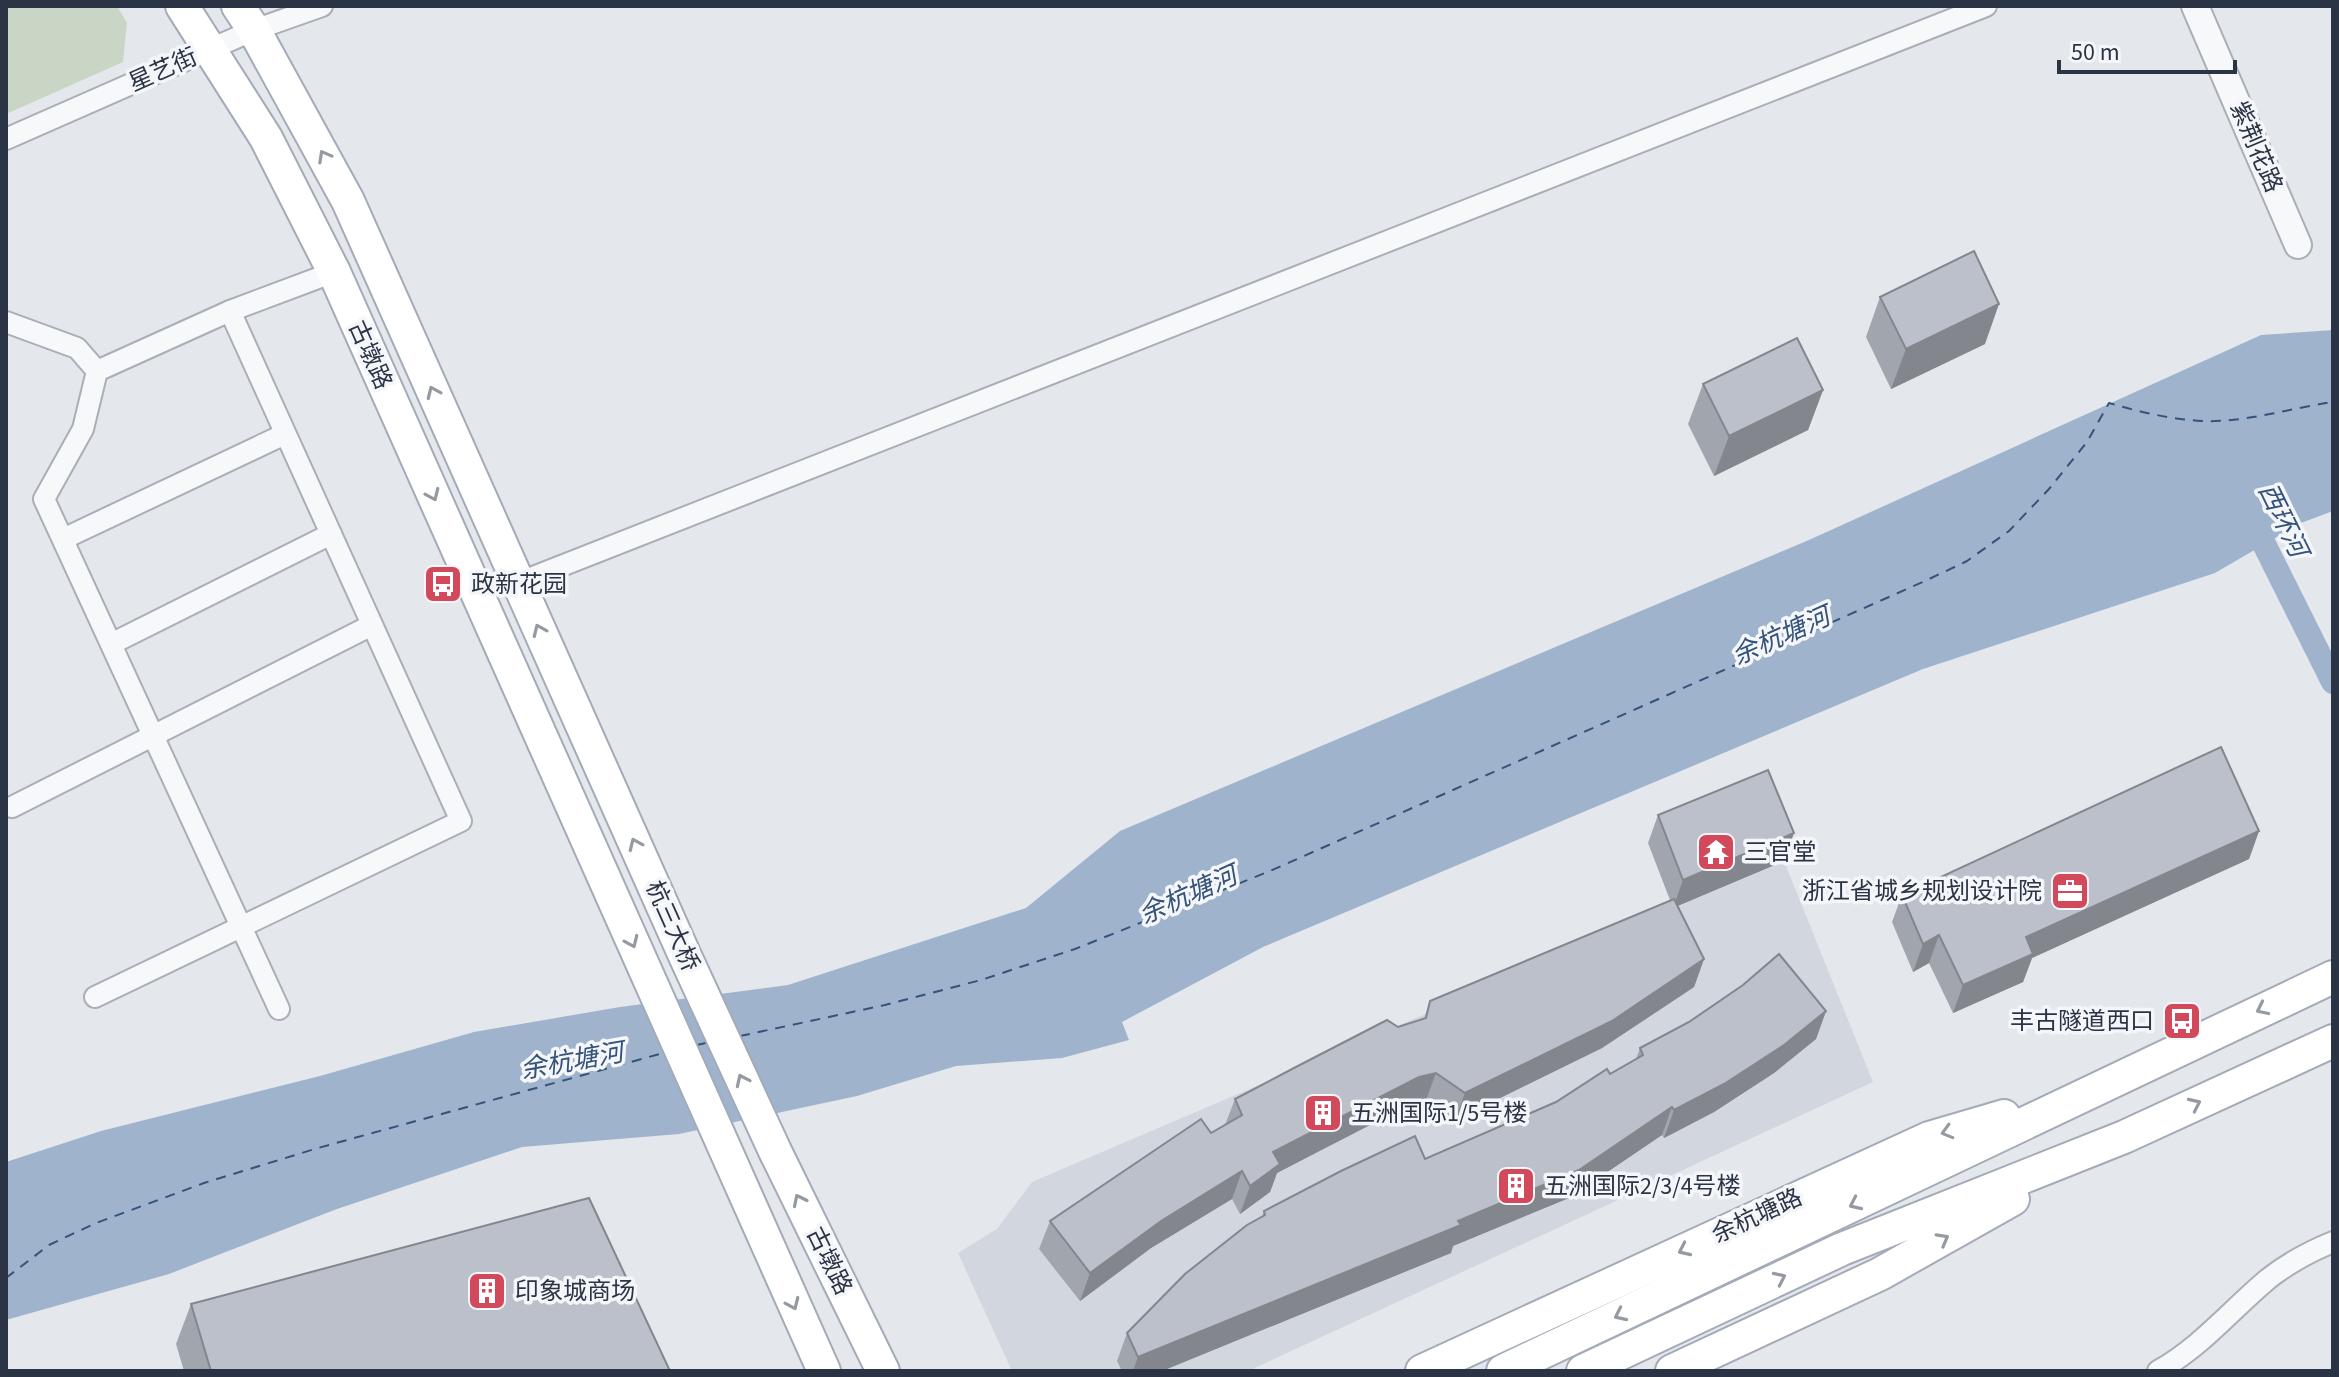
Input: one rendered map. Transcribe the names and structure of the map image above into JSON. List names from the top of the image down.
{
  "streets": {
    "main road": ["古墩路", "杭三大桥", "余杭塘路"],
    "street": ["星艺街", "紫荆花路"]
  },
  "crossings": [
    ["星艺街", "古墩路"],
    ["古墩路", "杭三大桥"]
  ],
  "water": ["西环河", "余杭塘河"],
  "places": {
    "bus stop": ["政新花园", "丰古隧道西口"],
    "temple": ["三官堂"],
    "office": ["浙江省城乡规划设计院"],
    "building": ["五洲国际1/5号楼", "五洲国际2/3/4号楼", "印象城商场"]
  },
  "scale_bar": "50 m"
}
